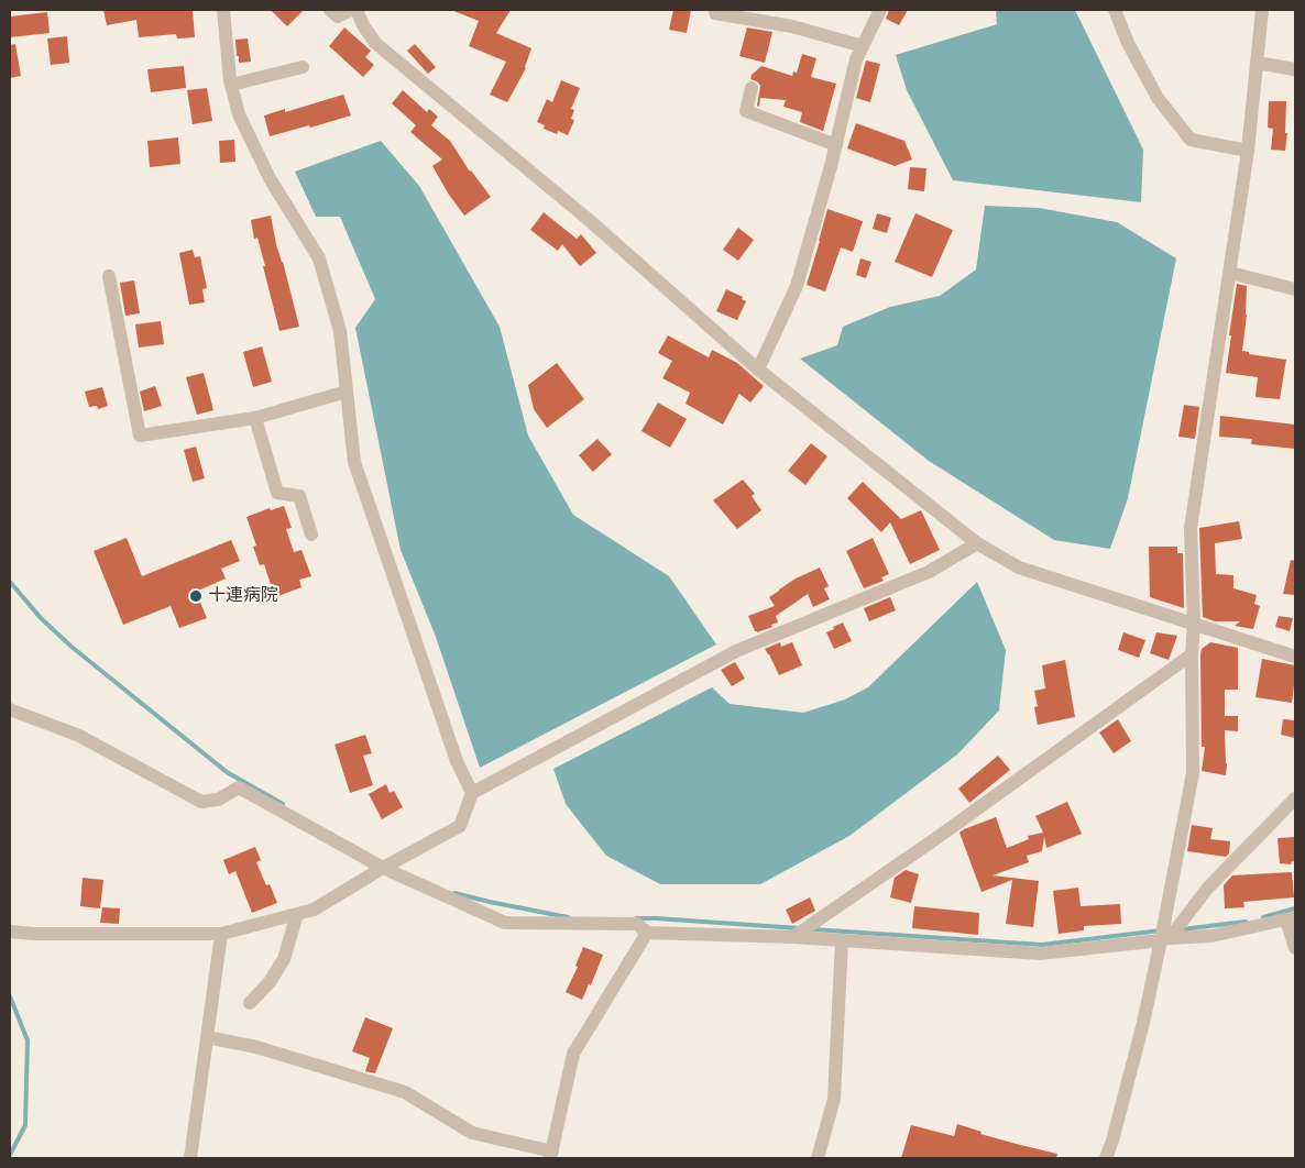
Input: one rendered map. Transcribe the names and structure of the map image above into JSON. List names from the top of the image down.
{
  "places": ["十連病院"]
}
